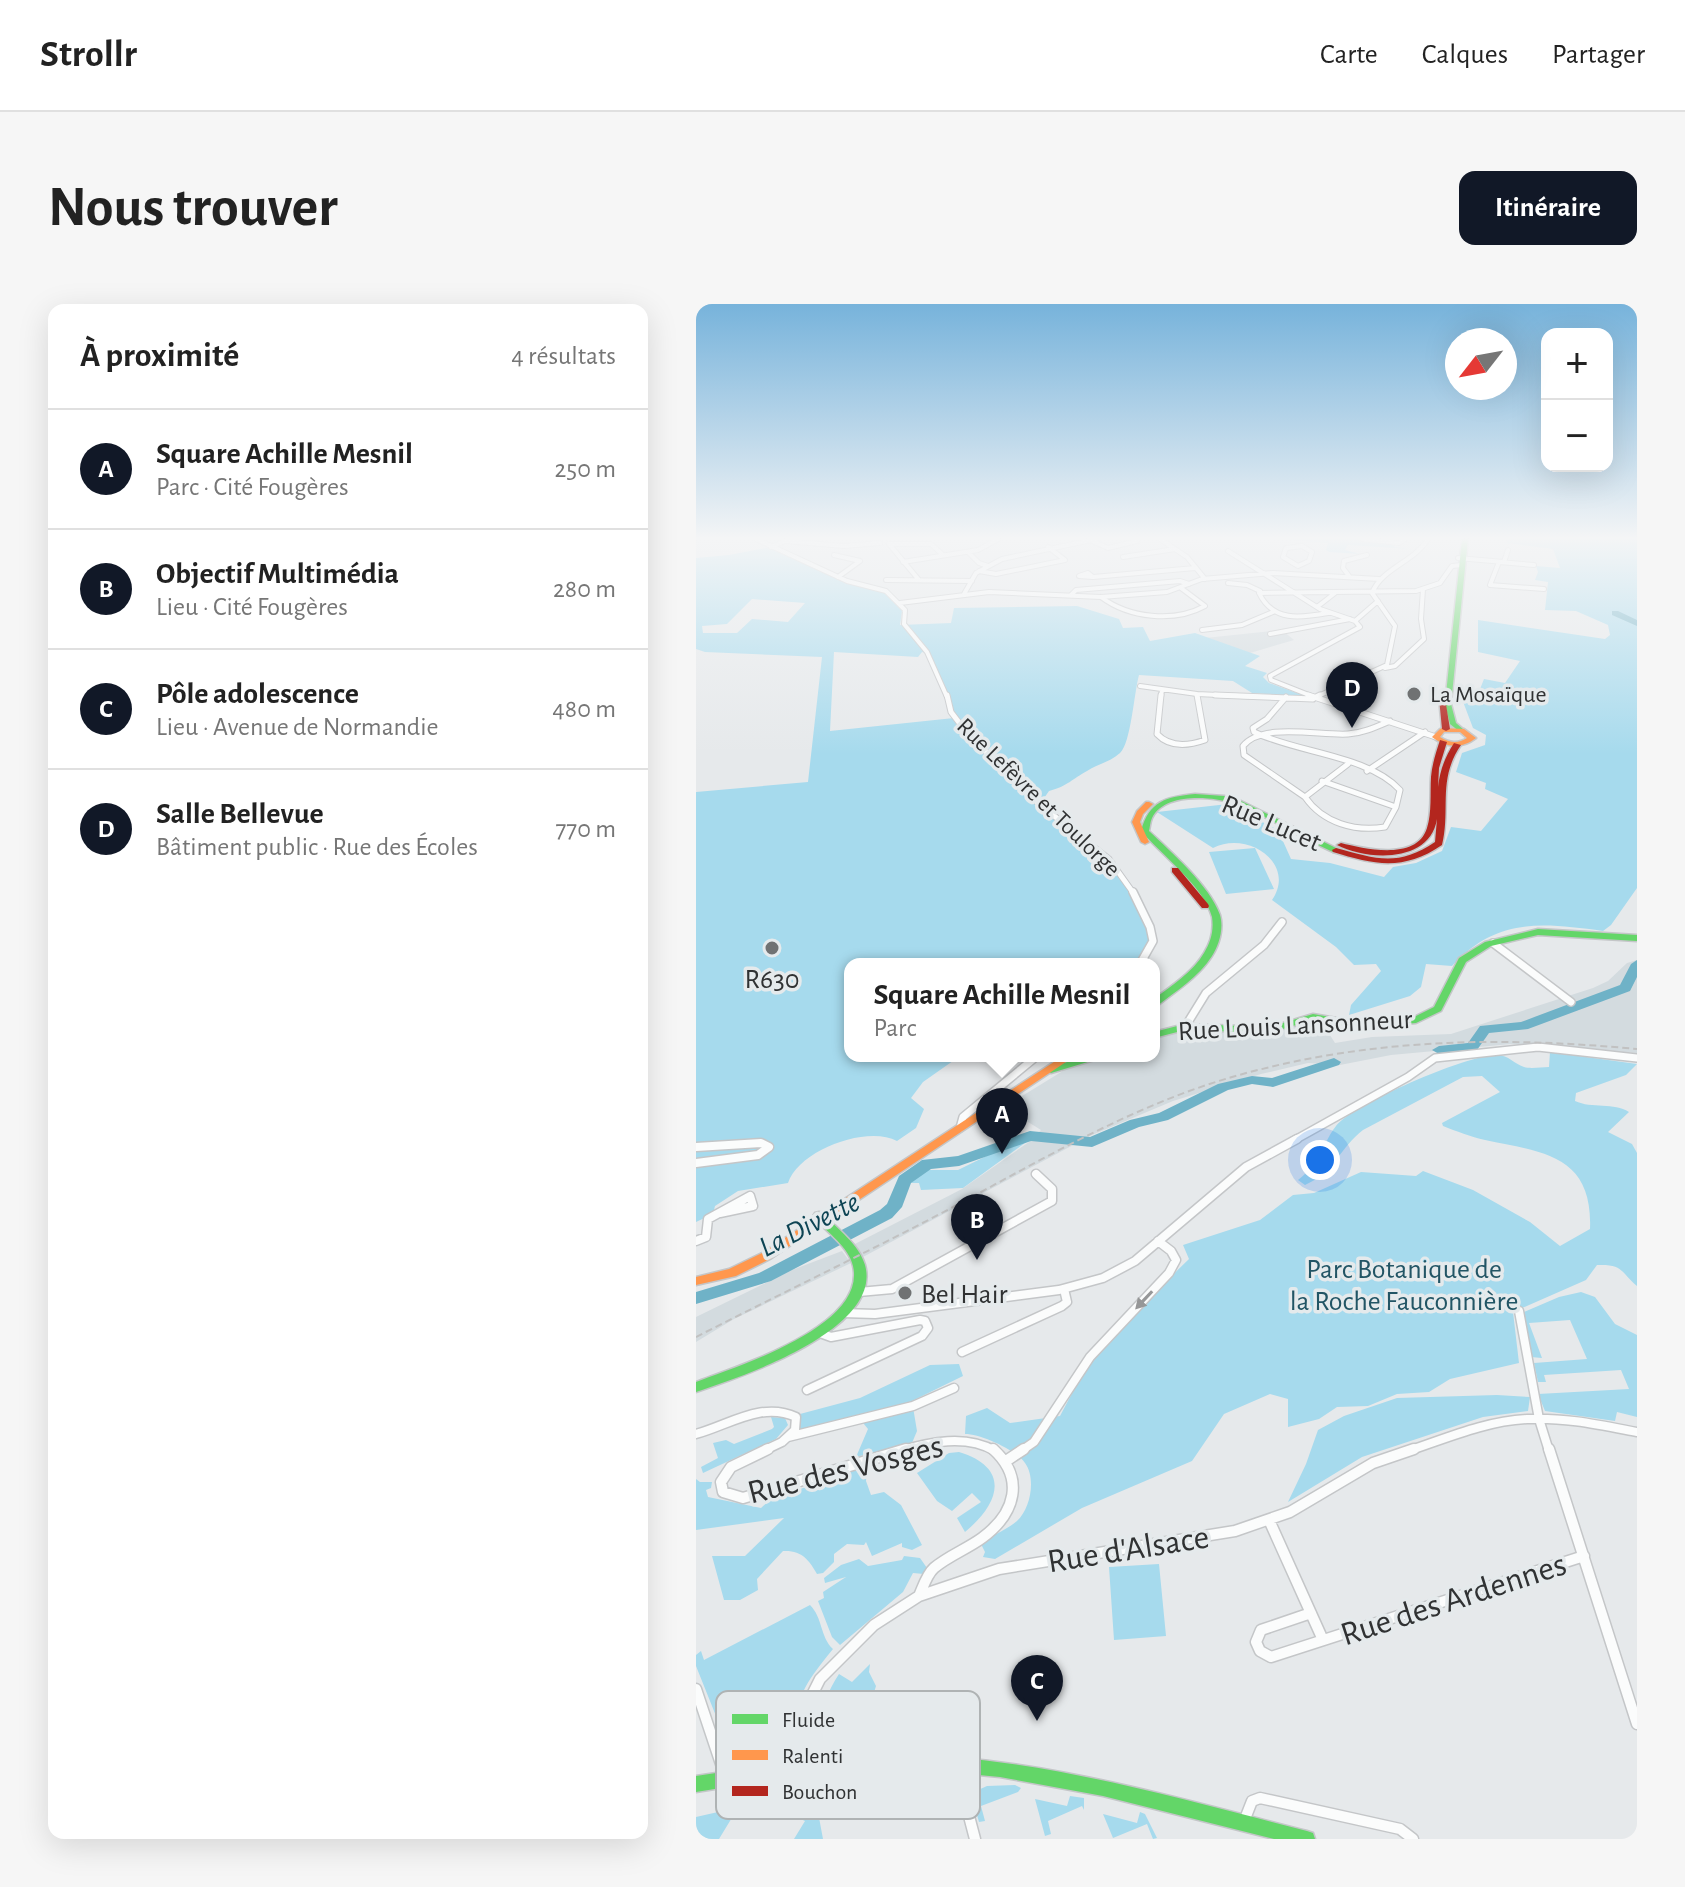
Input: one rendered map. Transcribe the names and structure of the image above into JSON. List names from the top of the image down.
{
  "streets": {
    "main road": ["Rue Lucet", "Rue Louis Lansonneur"],
    "street": [
      "Rue Lefèvre et Toulorge",
      "Rue des Vosges",
      "Rue d'Alsace",
      "Rue des Ardennes"
    ]
  },
  "crossings": [
    ["Rue d'Alsace", "Rue des Ardennes"]
  ],
  "water": ["La Divette"],
  "parks": ["Parc Botanique de la Roche Fauconnière"],
  "places": ["La Mosaïque", "R630", "Bel Hair"],
  "legend": ["Fluide", "Ralenti", "Bouchon"],
  "north": "bottom left",
  "page": {
    "header": "Strollr",
    "nav": ["Carte", "Calques", "Partager"],
    "buttons": "Itinéraire",
    "title": "Nous trouver",
    "heading": ["À proximité", "4 résultats"],
    "map_buttons": ["+", "−"],
    "list": [
      {
        "mark": "A",
        "name": "Square Achille Mesnil",
        "note": "Parc · Cité Fougères",
        "value": "250 m"
      },
      {
        "mark": "B",
        "name": "Objectif Multimédia",
        "note": "Lieu · Cité Fougères",
        "value": "280 m"
      },
      {
        "mark": "C",
        "name": "Pôle adolescence",
        "note": "Lieu · Avenue de Normandie",
        "value": "480 m"
      },
      {
        "mark": "D",
        "name": "Salle Bellevue",
        "note": "Bâtiment public · Rue des Écoles",
        "value": "770 m"
      }
    ],
    "pins": [
      "D",
      "A",
      "B",
      "C"
    ],
    "popup": ["Square Achille Mesnil", "Parc"]
  }
}
